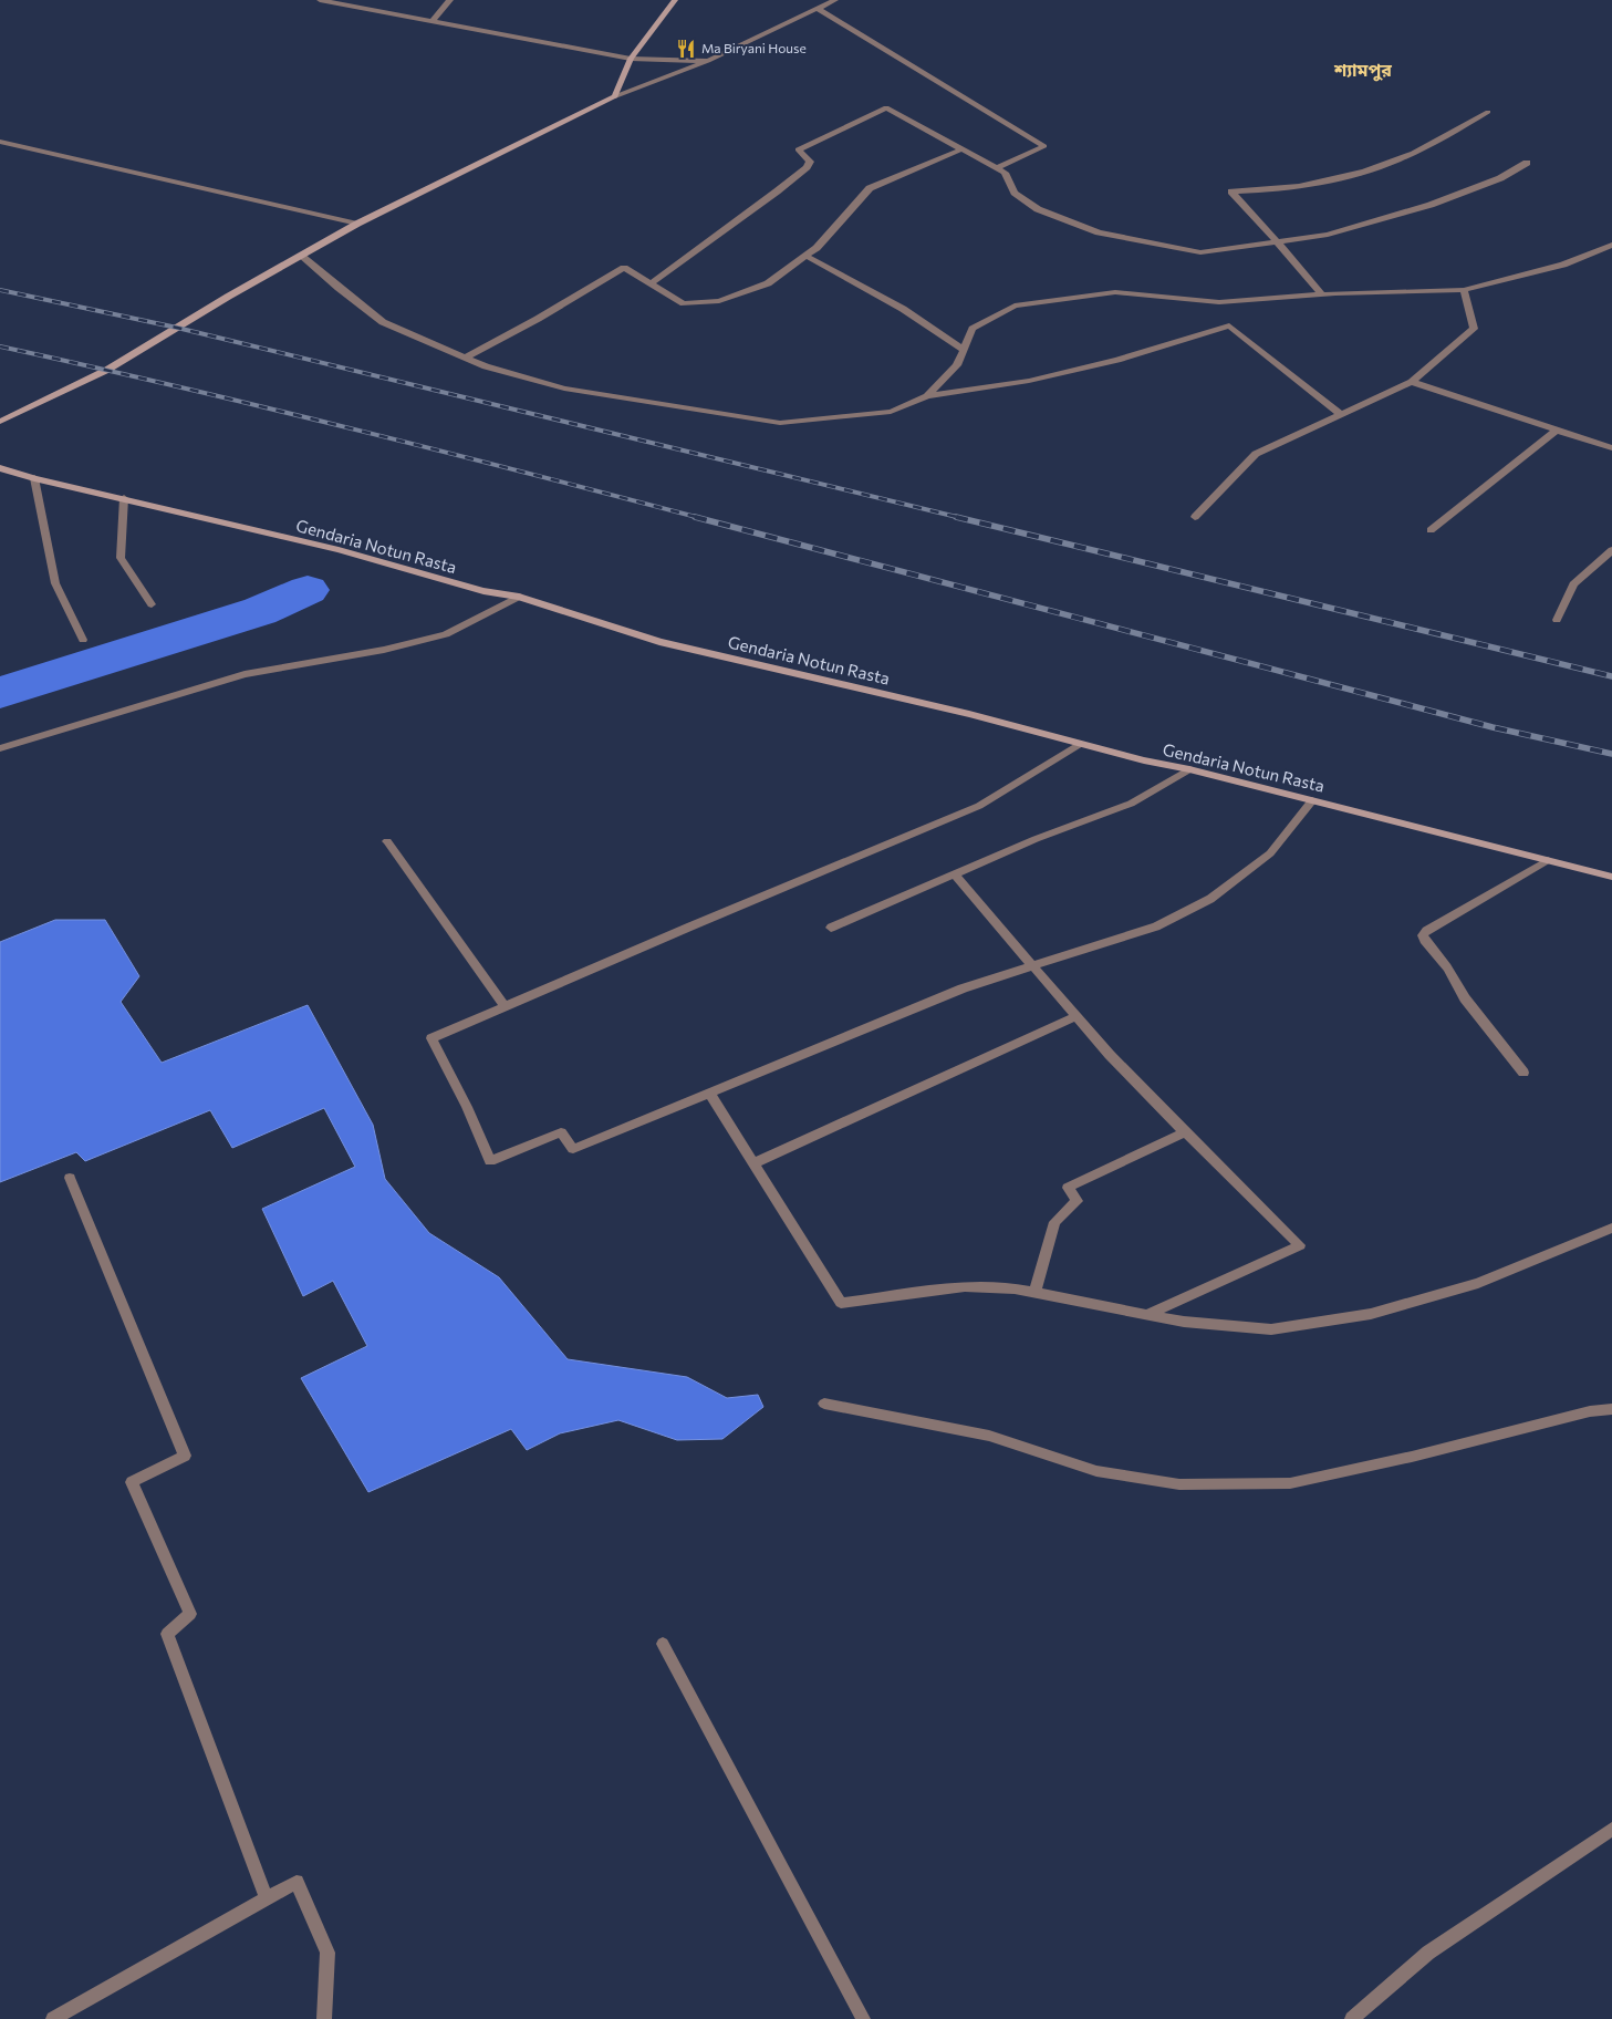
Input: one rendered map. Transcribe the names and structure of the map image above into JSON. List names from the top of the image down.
{
  "streets": {
    "main road": ["Gendaria Notun Rasta"]
  },
  "districts": ["শ্যামপুর"],
  "places": {
    "restaurant": ["Ma Biryani House"]
  }
}
